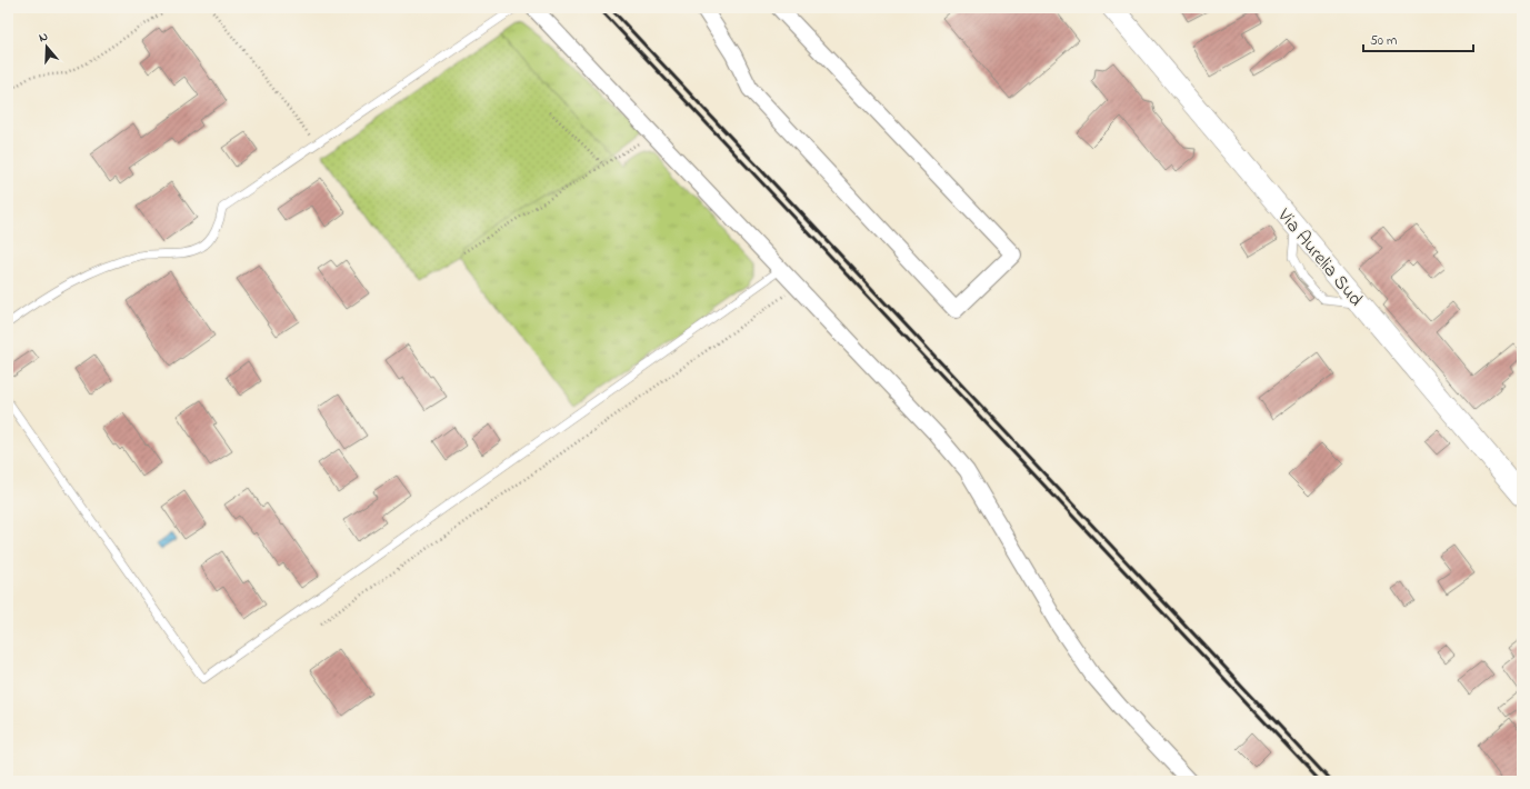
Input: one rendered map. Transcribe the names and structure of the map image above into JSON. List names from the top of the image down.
{
  "streets": {
    "main road": ["Via Aurelia Sud"]
  },
  "scale_bar": "50 m",
  "north": "top"
}
